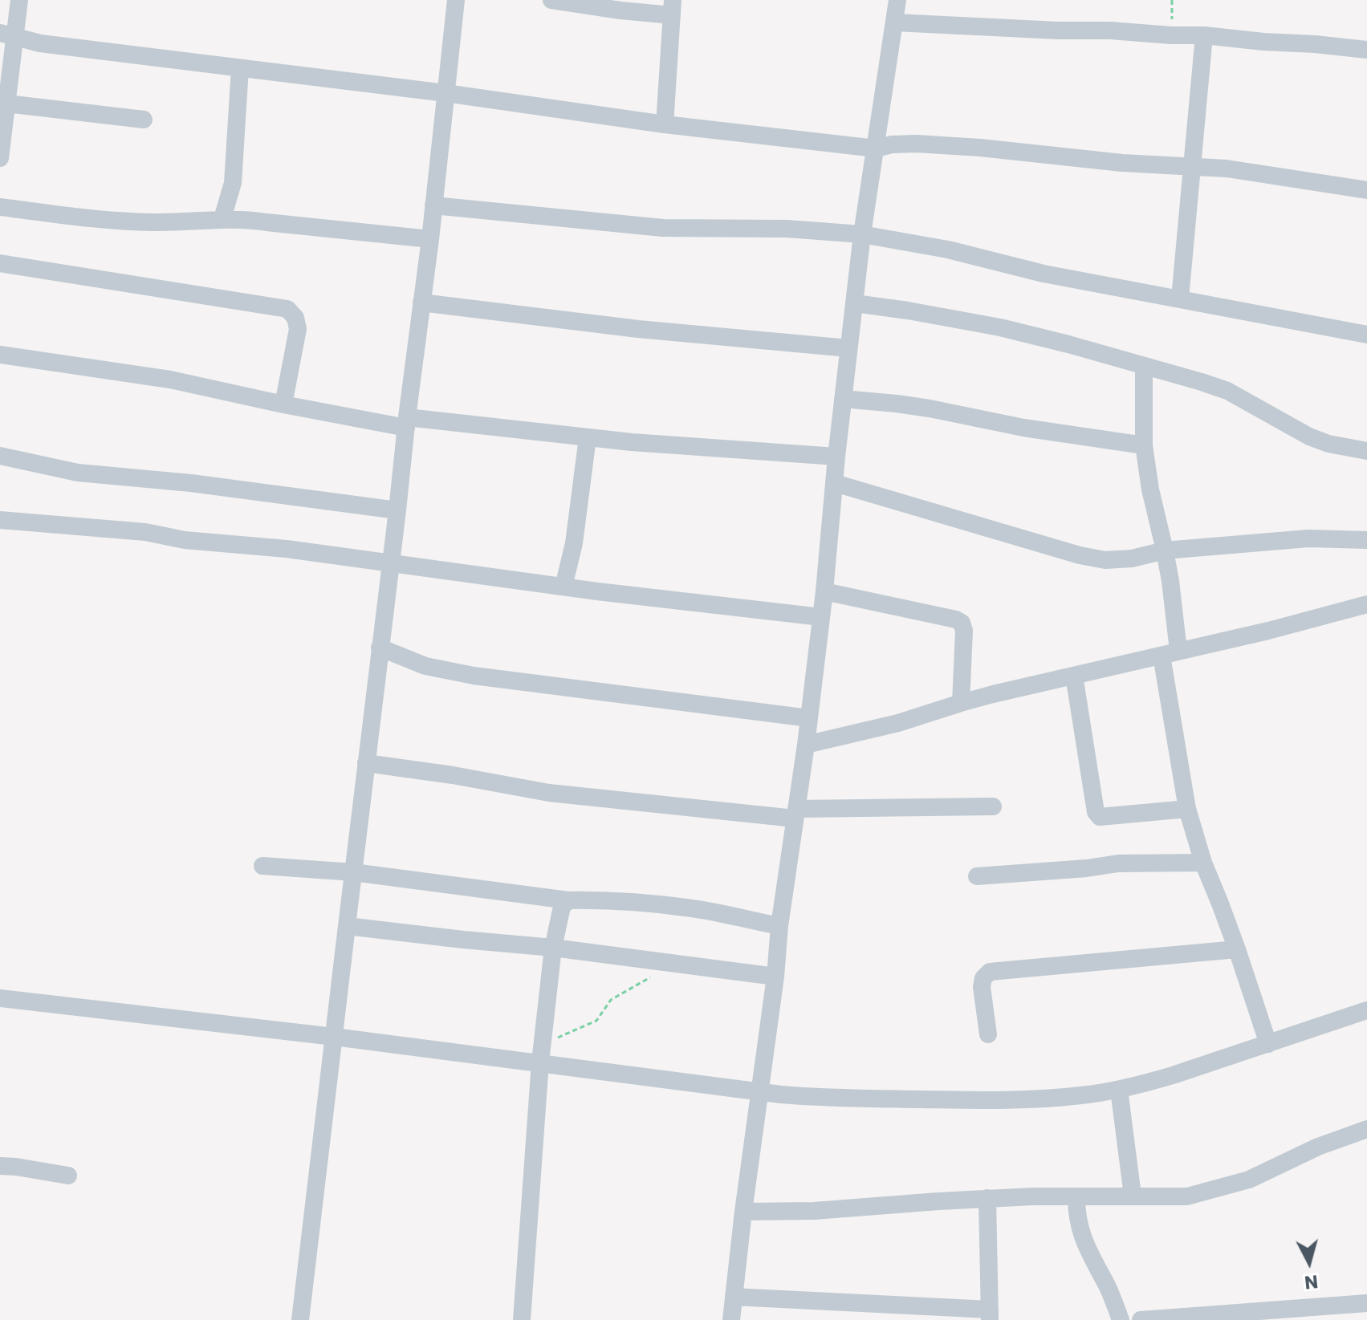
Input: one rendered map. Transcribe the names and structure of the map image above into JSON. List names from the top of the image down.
{
  "north": "bottom"
}
